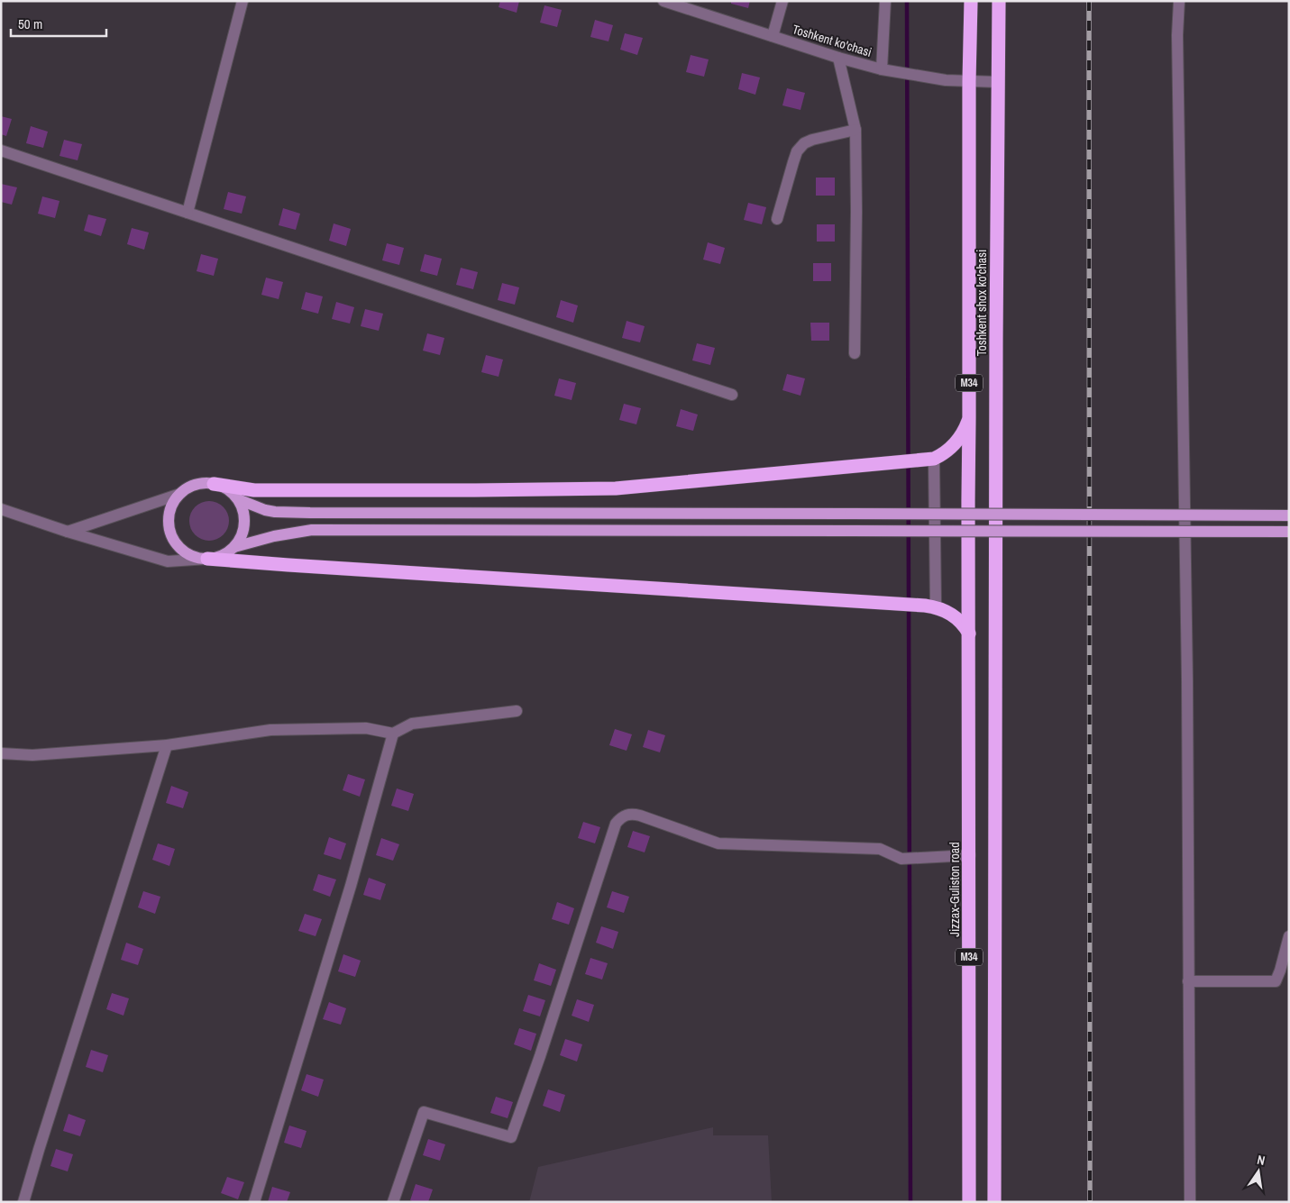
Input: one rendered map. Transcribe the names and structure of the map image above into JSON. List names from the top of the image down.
{
  "streets": {
    "highway": ["Toshkent shox ko'chasi", "M34", "Jizzax-Guliston road"],
    "street": ["Toshkent ko'chasi"]
  },
  "crossings": [
    ["Toshkent ko'chasi", "Toshkent shox ko'chasi"],
    ["Toshkent ko'chasi", "M34"],
    ["Toshkent shox ko'chasi", "M34"],
    ["Toshkent shox ko'chasi", "Jizzax-Guliston road"]
  ],
  "scale_bar": "50 m",
  "north": "top"
}
